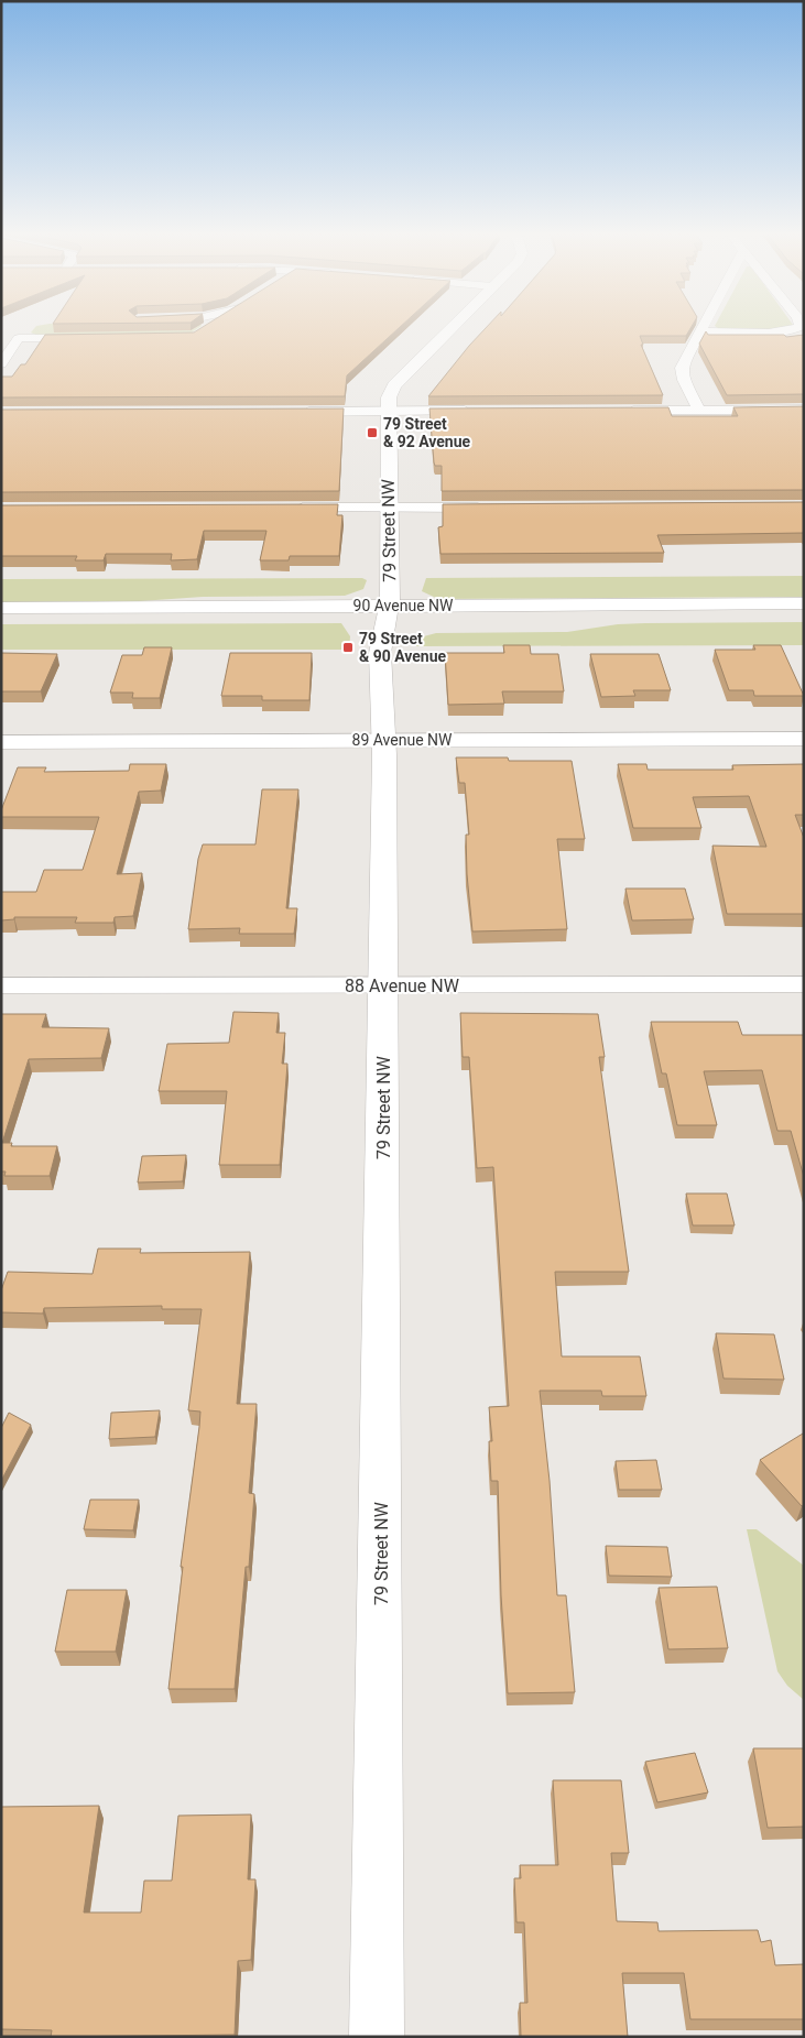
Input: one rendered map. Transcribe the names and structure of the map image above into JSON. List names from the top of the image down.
{
  "streets": {
    "street": [
      "79 Street NW",
      "90 Avenue NW",
      "89 Avenue NW",
      "88 Avenue NW"
    ]
  },
  "crossings": [
    ["79 Street NW", "90 Avenue NW"],
    ["79 Street NW", "89 Avenue NW"],
    ["79 Street NW", "88 Avenue NW"]
  ],
  "places": {
    "transit": ["79 Street & 92 Avenue", "79 Street & 90 Avenue"]
  }
}
